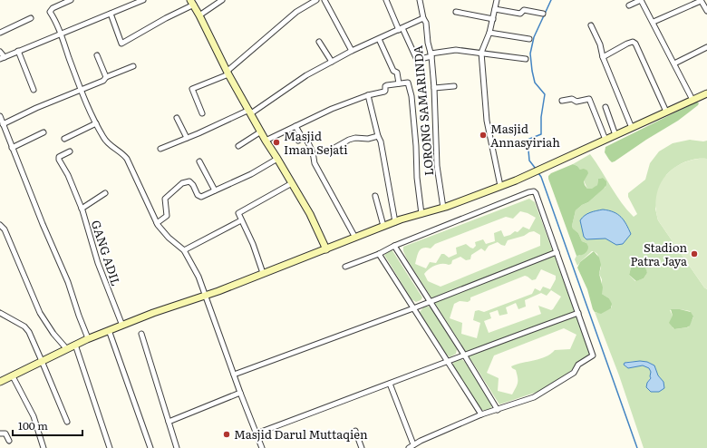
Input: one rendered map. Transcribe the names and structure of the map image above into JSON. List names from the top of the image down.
{
  "streets": {
    "street": ["LORONG SAMARINDA", "GANG ADIL"]
  },
  "places": [
    "Masjid Annasyiriah",
    "Masjid Iman Sejati",
    "Stadion Patra Jaya",
    "Masjid Darul Muttaqien"
  ],
  "scale_bar": "100 m"
}
